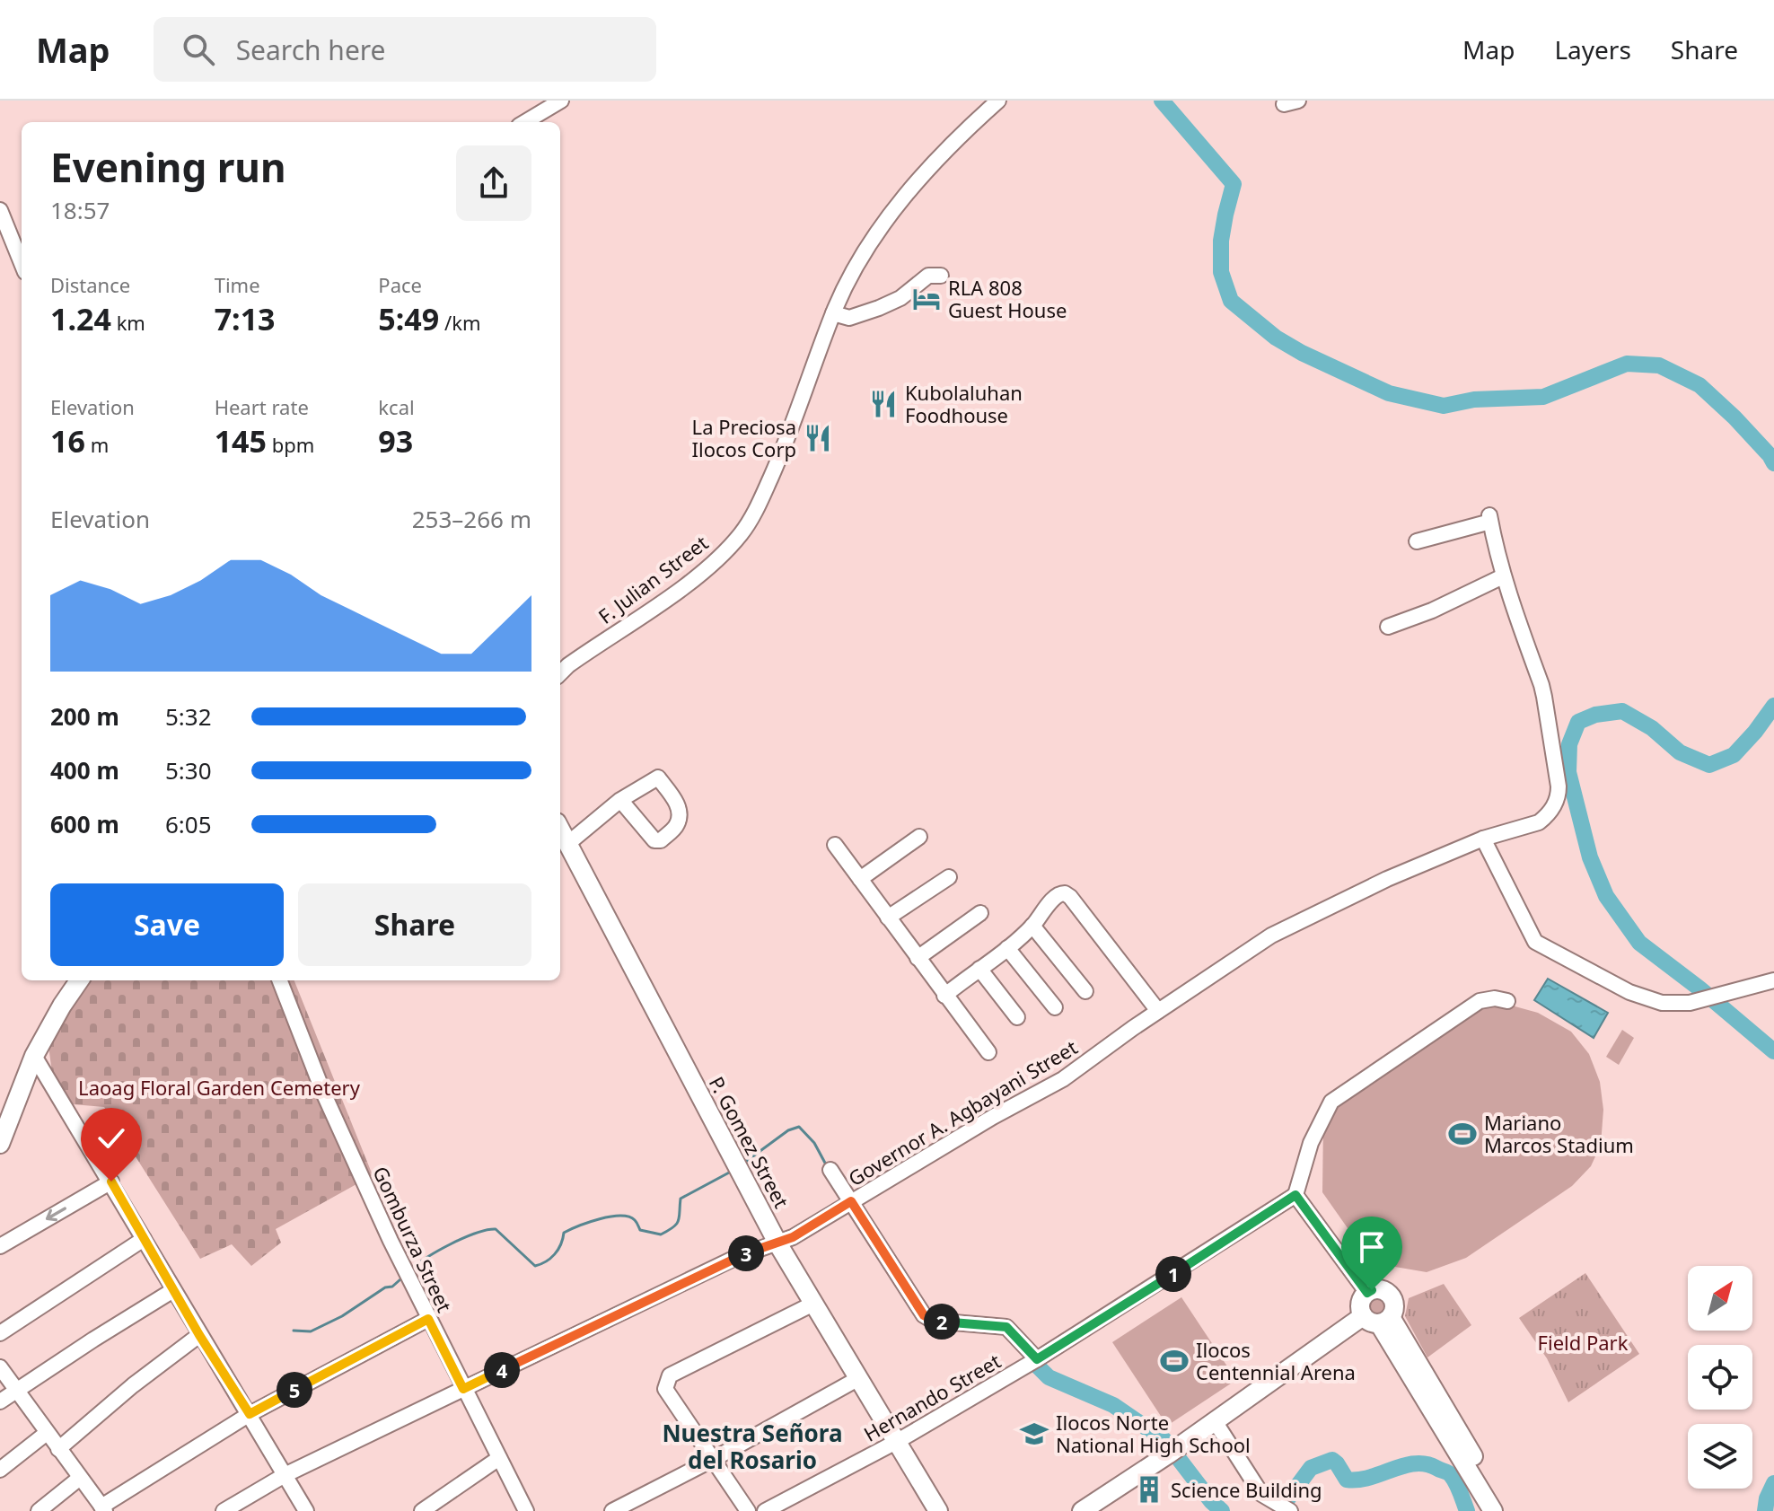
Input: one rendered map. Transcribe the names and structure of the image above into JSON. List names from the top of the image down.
{
  "streets": {
    "main road": ["P. Gomez Street"],
    "street": [
      "F. Julian Street",
      "Governor A. Agbayani Street",
      "Gomburza Street",
      "Hernando Street"
    ]
  },
  "crossings": [
    ["Governor A. Agbayani Street", "P. Gomez Street"],
    ["Governor A. Agbayani Street", "Gomburza Street"],
    ["P. Gomez Street", "Hernando Street"]
  ],
  "districts": ["Nuestra Señora del Rosario"],
  "parks": ["Laoag Floral Garden Cemetery", "Field Park"],
  "places": {
    "hotel": ["RLA 808 Guest House"],
    "restaurant": ["Kubolaluhan Foodhouse", "La Preciosa Ilocos Corp"],
    "sports": ["Mariano Marcos Stadium", "Ilocos Centennial Arena"],
    "school or university": ["Ilocos Norte National High School"],
    "building": ["Science Building"]
  },
  "north": "top right",
  "page": {
    "header": "Map",
    "search": "Search here",
    "nav": ["Map", "Layers", "Share"],
    "heading": ["Evening run", "18:57"],
    "stats": [
      ["Distance", "1.24 km"],
      ["Time", "7:13"],
      ["Pace", "5:49 /km"],
      ["Elevation", "16 m"],
      ["Heart rate", "145 bpm"],
      ["kcal", "93"]
    ],
    "chart": ["Elevation", "253–266 m"],
    "list": [
      {
        "name": "200 m",
        "note": "5:32"
      },
      {
        "name": "400 m",
        "note": "5:30"
      },
      {
        "name": "600 m",
        "note": "6:05"
      }
    ],
    "buttons": ["Save", "Share"],
    "pins": [
      "3",
      "1",
      "2",
      "4",
      "5"
    ]
  }
}
